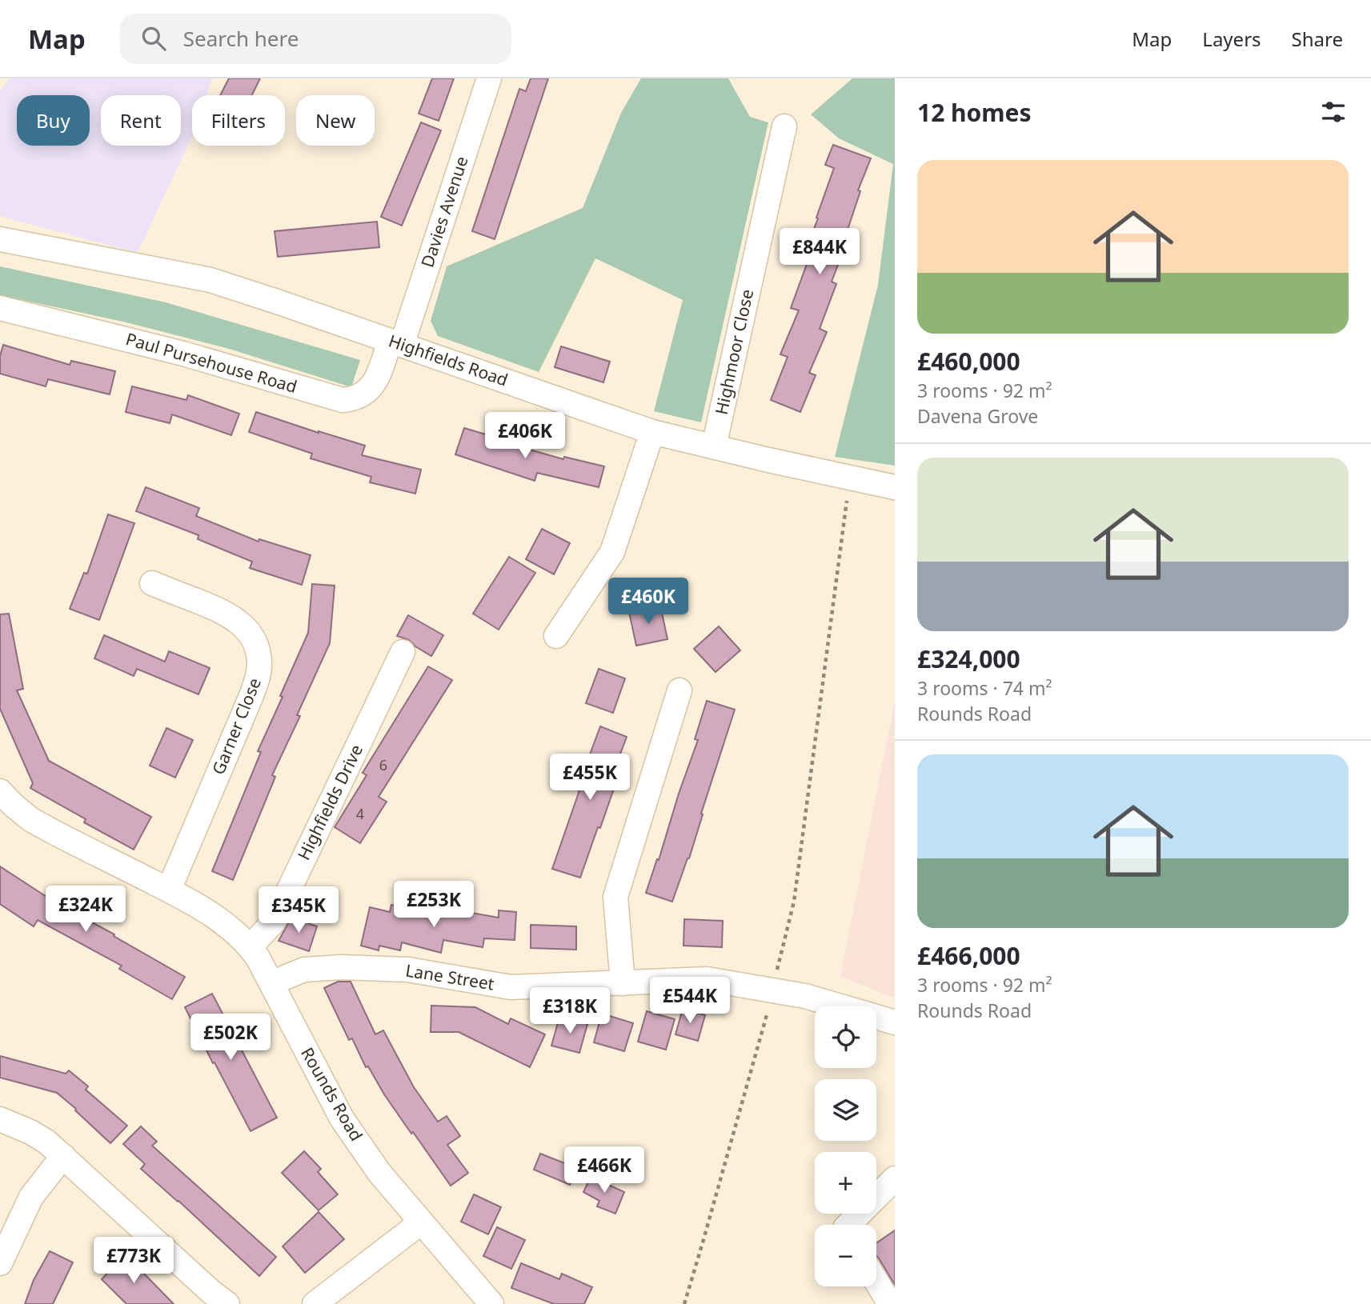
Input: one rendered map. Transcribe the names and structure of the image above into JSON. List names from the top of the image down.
{
  "streets": {
    "street": [
      "Davies Avenue",
      "Highmoor Close",
      "Highfields Road",
      "Paul Pursehouse Road",
      "Garner Close",
      "Highfields Drive",
      "Lane Street",
      "Rounds Road"
    ]
  },
  "crossings": [
    ["Davies Avenue", "Highfields Road"],
    ["Davies Avenue", "Paul Pursehouse Road"],
    ["Highmoor Close", "Highfields Road"],
    ["Highfields Road", "Paul Pursehouse Road"],
    ["Garner Close", "Rounds Road"],
    ["Highfields Drive", "Rounds Road"],
    ["Lane Street", "Rounds Road"]
  ],
  "house_numbers": ["6", "4"],
  "page": {
    "header": "Map",
    "search": "Search here",
    "nav": ["Map", "Layers", "Share"],
    "heading": "12 homes",
    "chip": [
      "Buy",
      "Rent",
      "Filters",
      "New"
    ],
    "list": [
      {
        "name": "£460,000",
        "note": "3 rooms · 92 m² · Davena Grove"
      },
      {
        "name": "£324,000",
        "note": "3 rooms · 74 m² · Rounds Road"
      },
      {
        "name": "£466,000",
        "note": "3 rooms · 92 m² · Rounds Road"
      }
    ],
    "price": [
      "£844K",
      "£406K",
      "£460K",
      "£455K",
      "£253K",
      "£324K",
      "£345K",
      "£544K",
      "£318K",
      "£502K",
      "£466K",
      "£773K"
    ],
    "map_buttons": ["+", "−"]
  }
}
